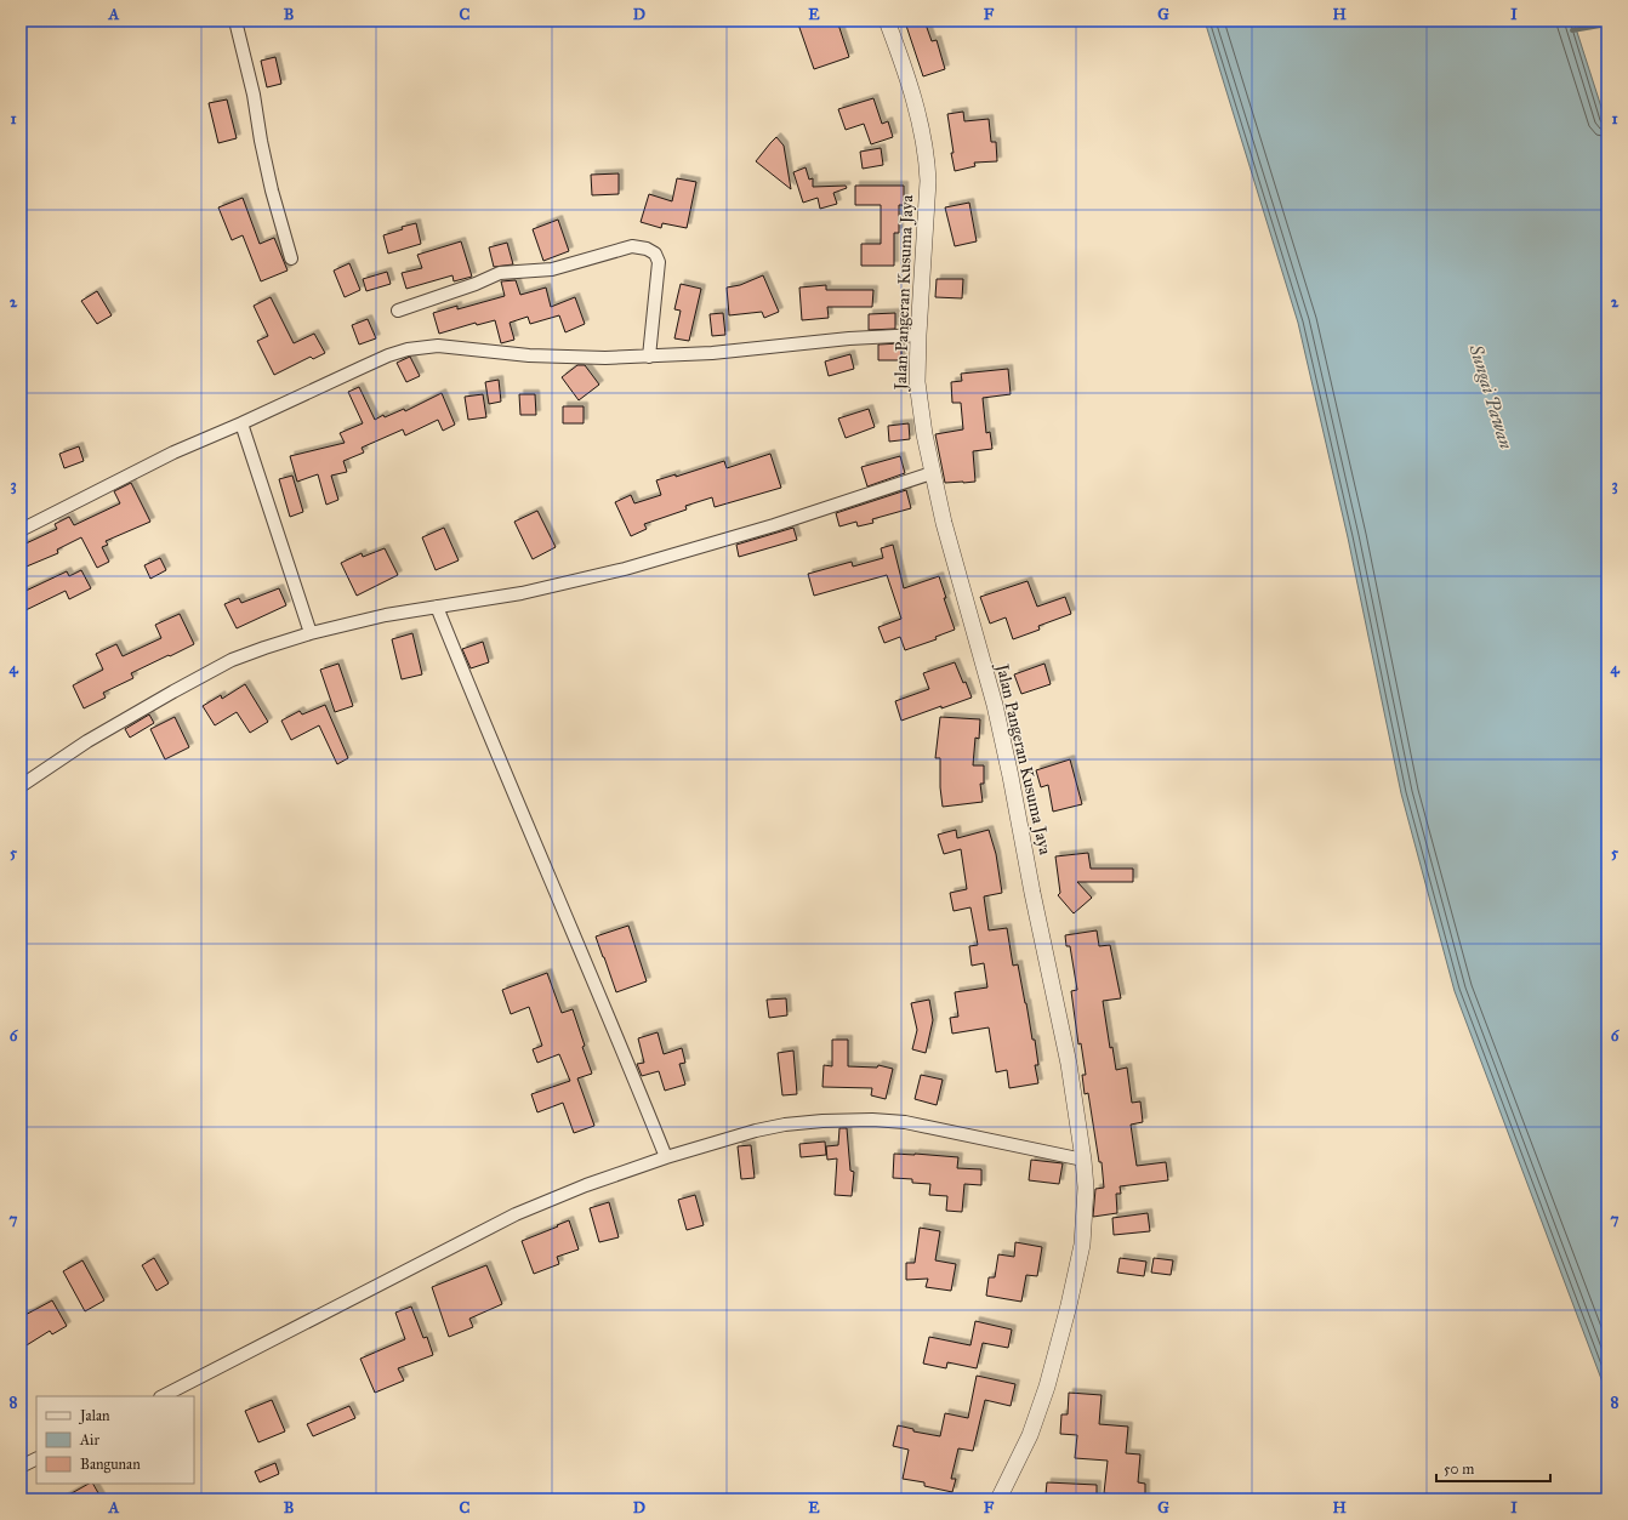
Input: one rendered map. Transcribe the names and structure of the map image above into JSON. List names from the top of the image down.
{
  "streets": {
    "street": ["Jalan Pangeran Kusuma Jaya"]
  },
  "water": ["Sungai Pawan"],
  "legend": ["Jalan", "Air", "Bangunan"],
  "scale_bar": "50 m",
  "grid": {
    "columns": [
      "A",
      "B",
      "C",
      "D",
      "E",
      "F",
      "G",
      "H",
      "I"
    ],
    "rows": [
      "1",
      "2",
      "3",
      "4",
      "5",
      "6",
      "7",
      "8"
    ]
  }
}
